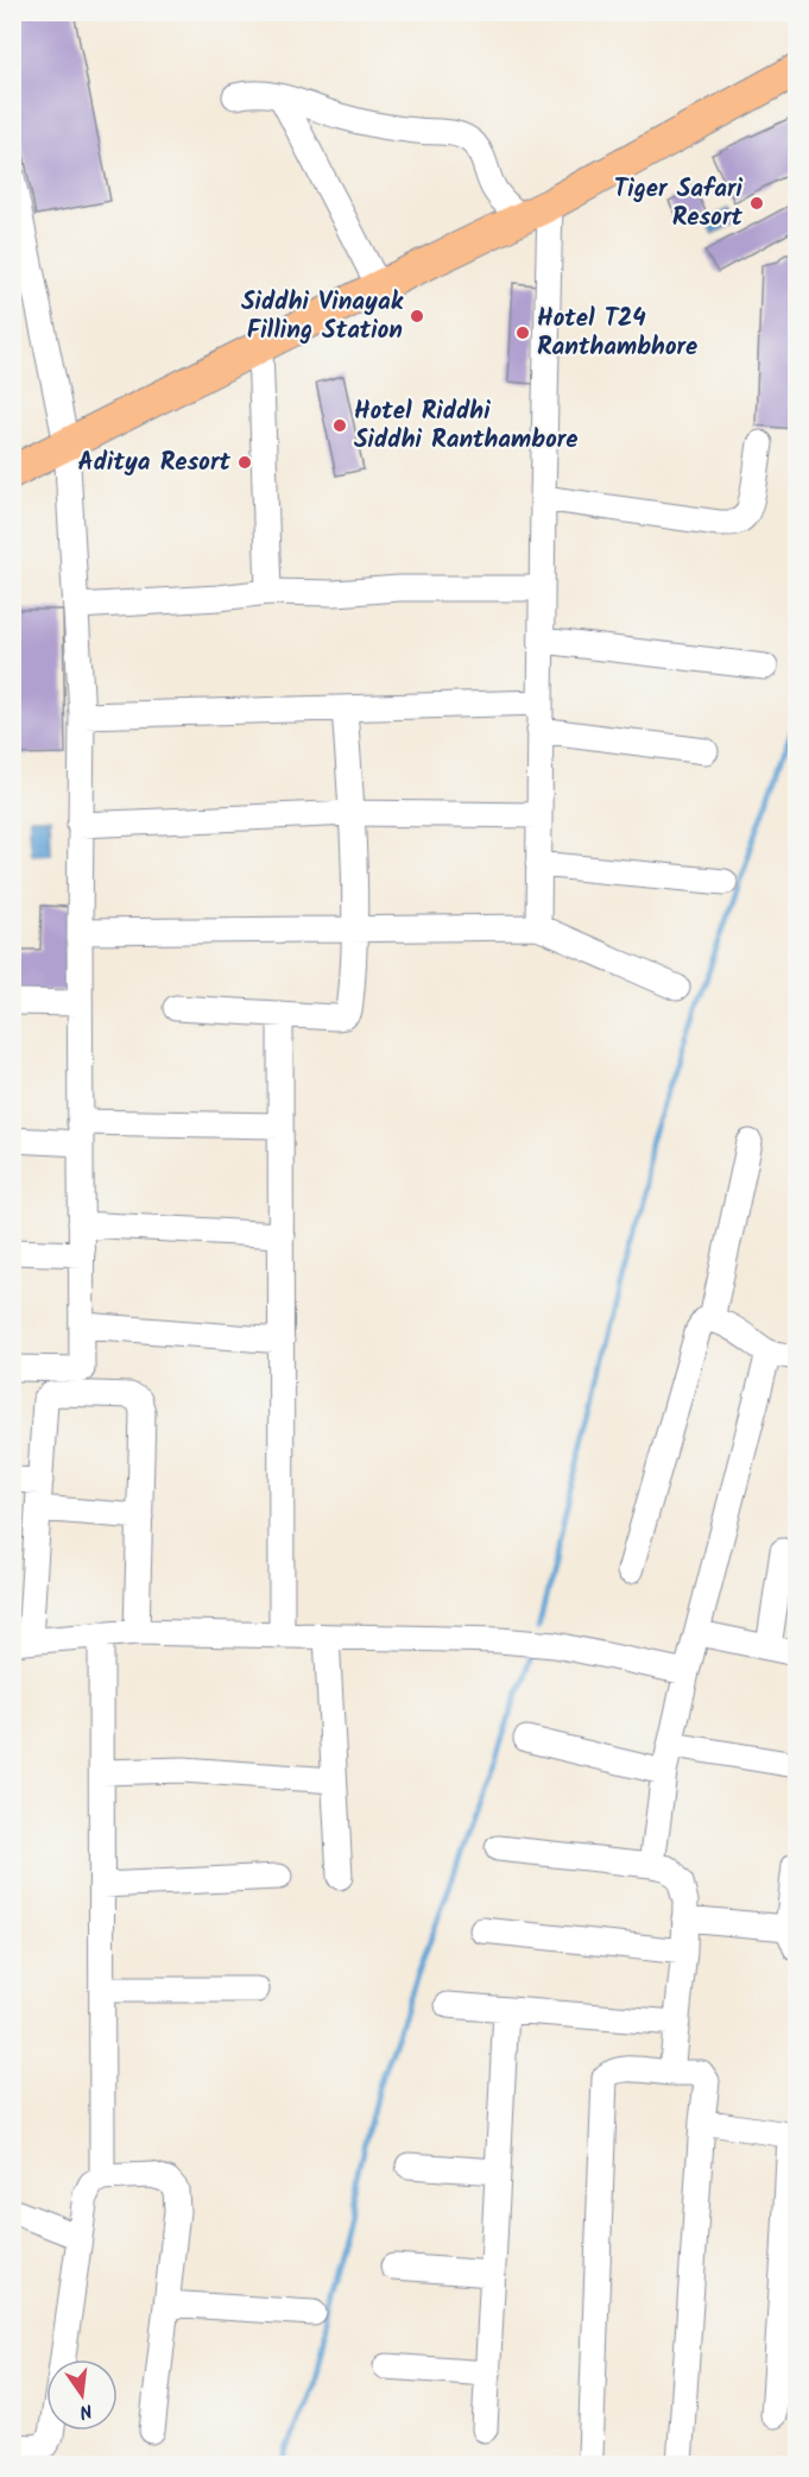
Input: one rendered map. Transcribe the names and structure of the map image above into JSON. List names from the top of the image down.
{
  "places": [
    "Tiger Safari Resort",
    "Siddhi Vinayak Filling Station",
    "Hotel T24 Ranthambhore",
    "Hotel Riddhi Siddhi Ranthambore",
    "Aditya Resort"
  ],
  "north": "bottom"
}
